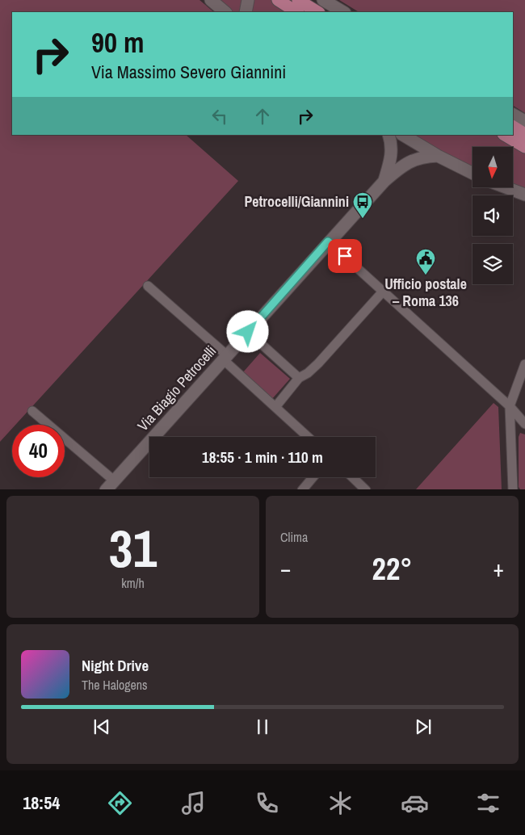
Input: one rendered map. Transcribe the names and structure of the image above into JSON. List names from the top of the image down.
{
  "streets": {
    "street": ["Via Biagio Petrocelli"]
  },
  "places": {
    "bus stop": ["Petrocelli/Giannini"],
    "public building": ["Ufficio postale – Roma 136"]
  },
  "north": "bottom",
  "page": {
    "turn": ["90 m", "Via Massimo Severo Giannini"],
    "limit": "40",
    "trip": "18:55 · 1 min · 110 m",
    "tile": [
      ["31", "km/h"],
      "Clima"
    ],
    "heat": ["−", "22°", "+"],
    "song": ["Night Drive", "The Halogens"],
    "tabs": "18:54"
  }
}
